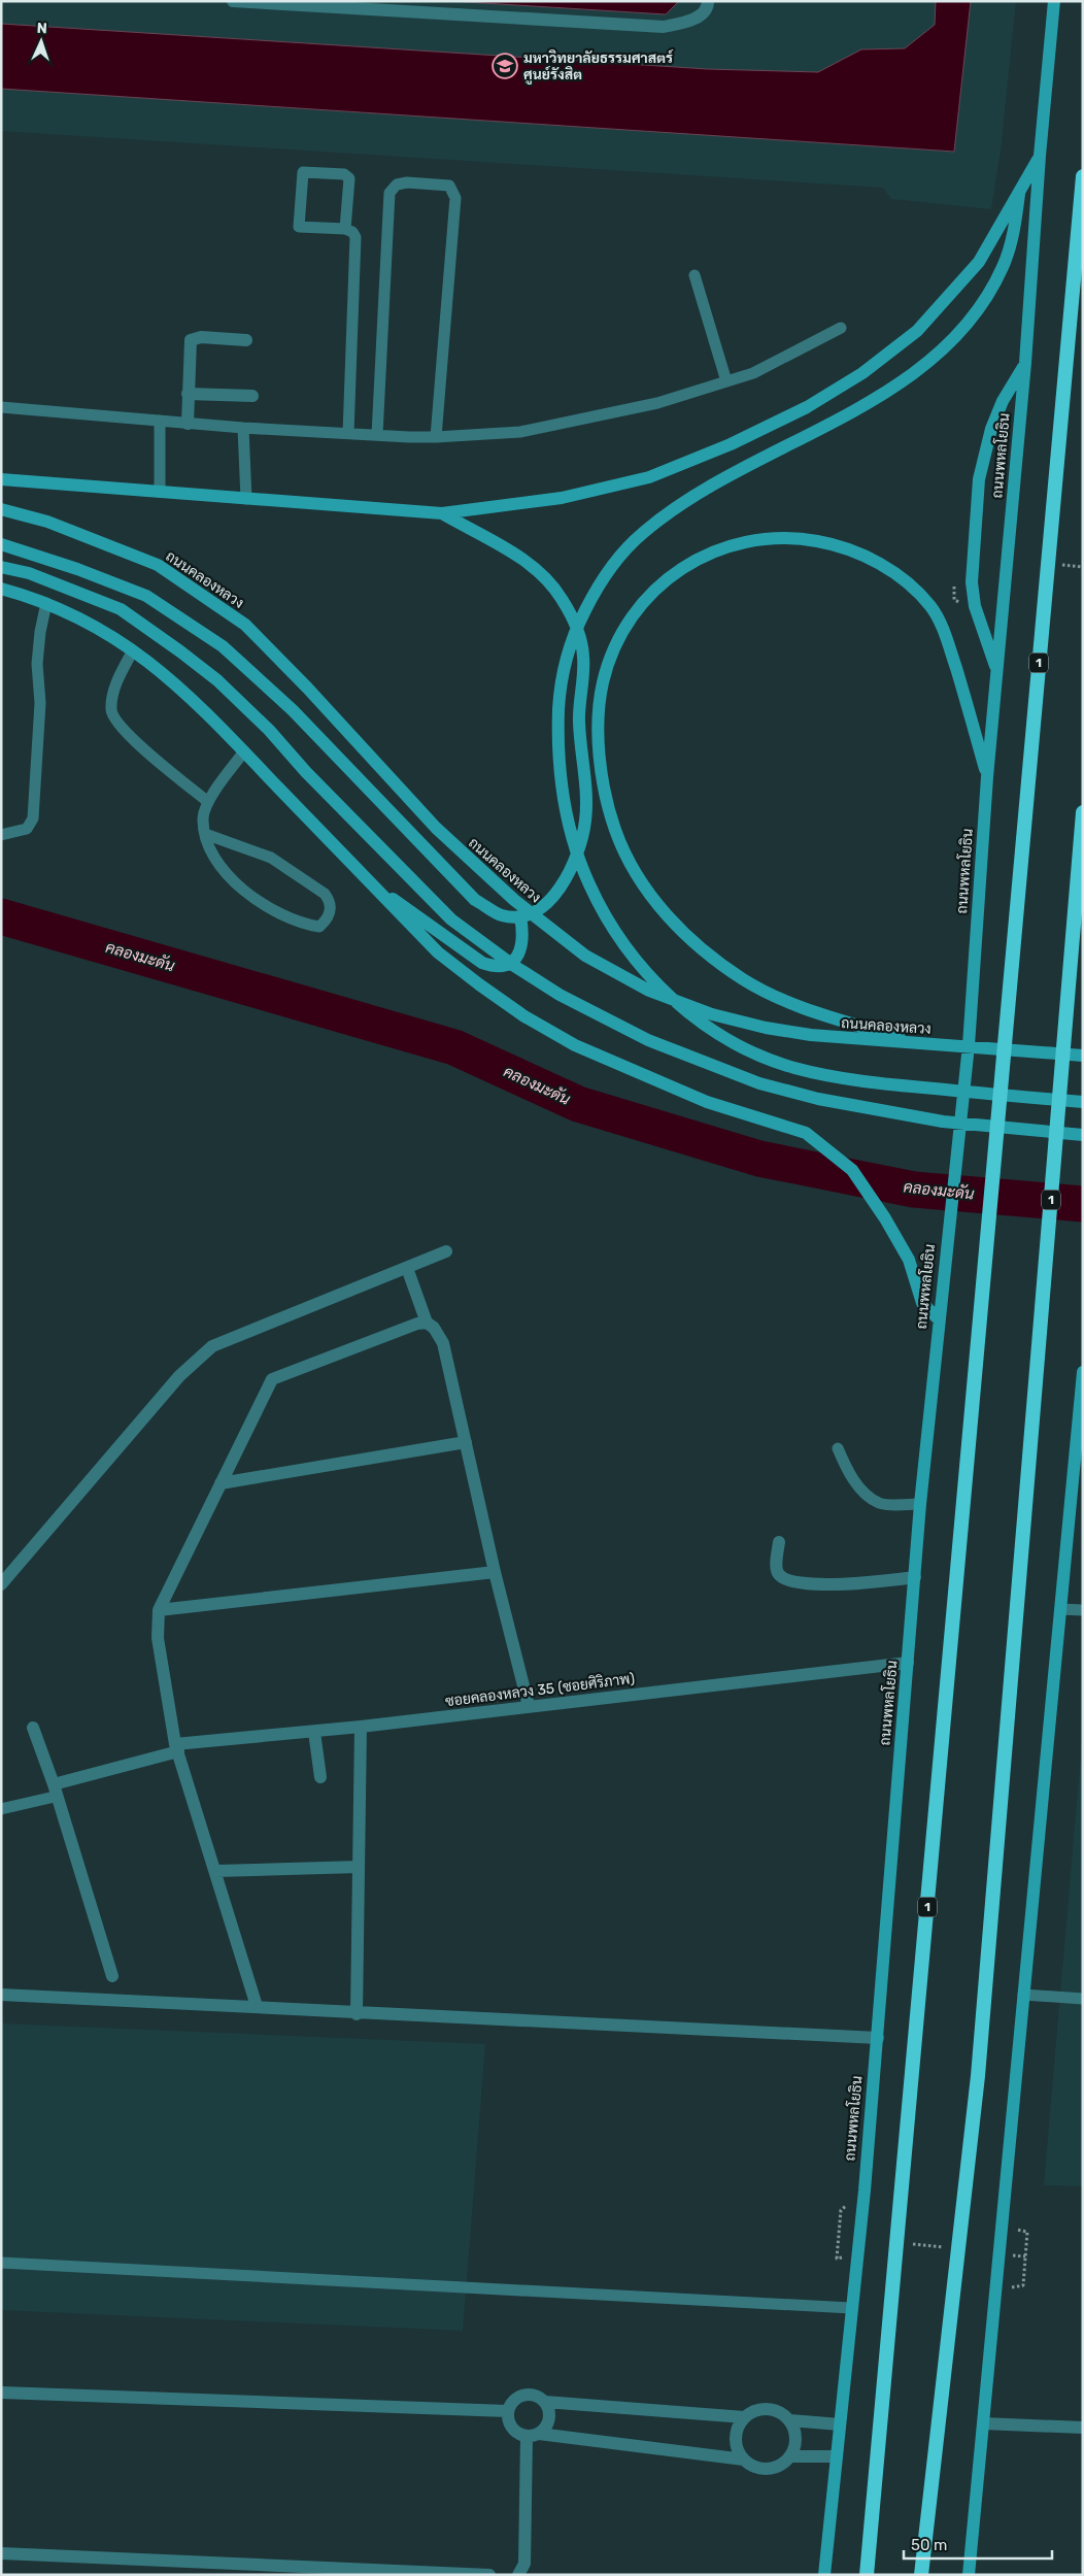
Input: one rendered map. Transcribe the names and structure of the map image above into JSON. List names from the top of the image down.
{
  "streets": {
    "highway": ["1"],
    "main road": ["ถนนพหลโยธิน", "ถนนคลองหลวง"],
    "street": ["ซอยคลองหลวง 35 (ซอยศิริภาพ)"]
  },
  "crossings": [
    ["ถนนพหลโยธิน", "ซอยคลองหลวง 35 (ซอยศิริภาพ)"]
  ],
  "water": ["คลองมะดัน"],
  "places": {
    "school or university": ["มหาวิทยาลัยธรรมศาสตร์ ศูนย์รังสิต"]
  },
  "scale_bar": "50 m",
  "north": "top"
}
